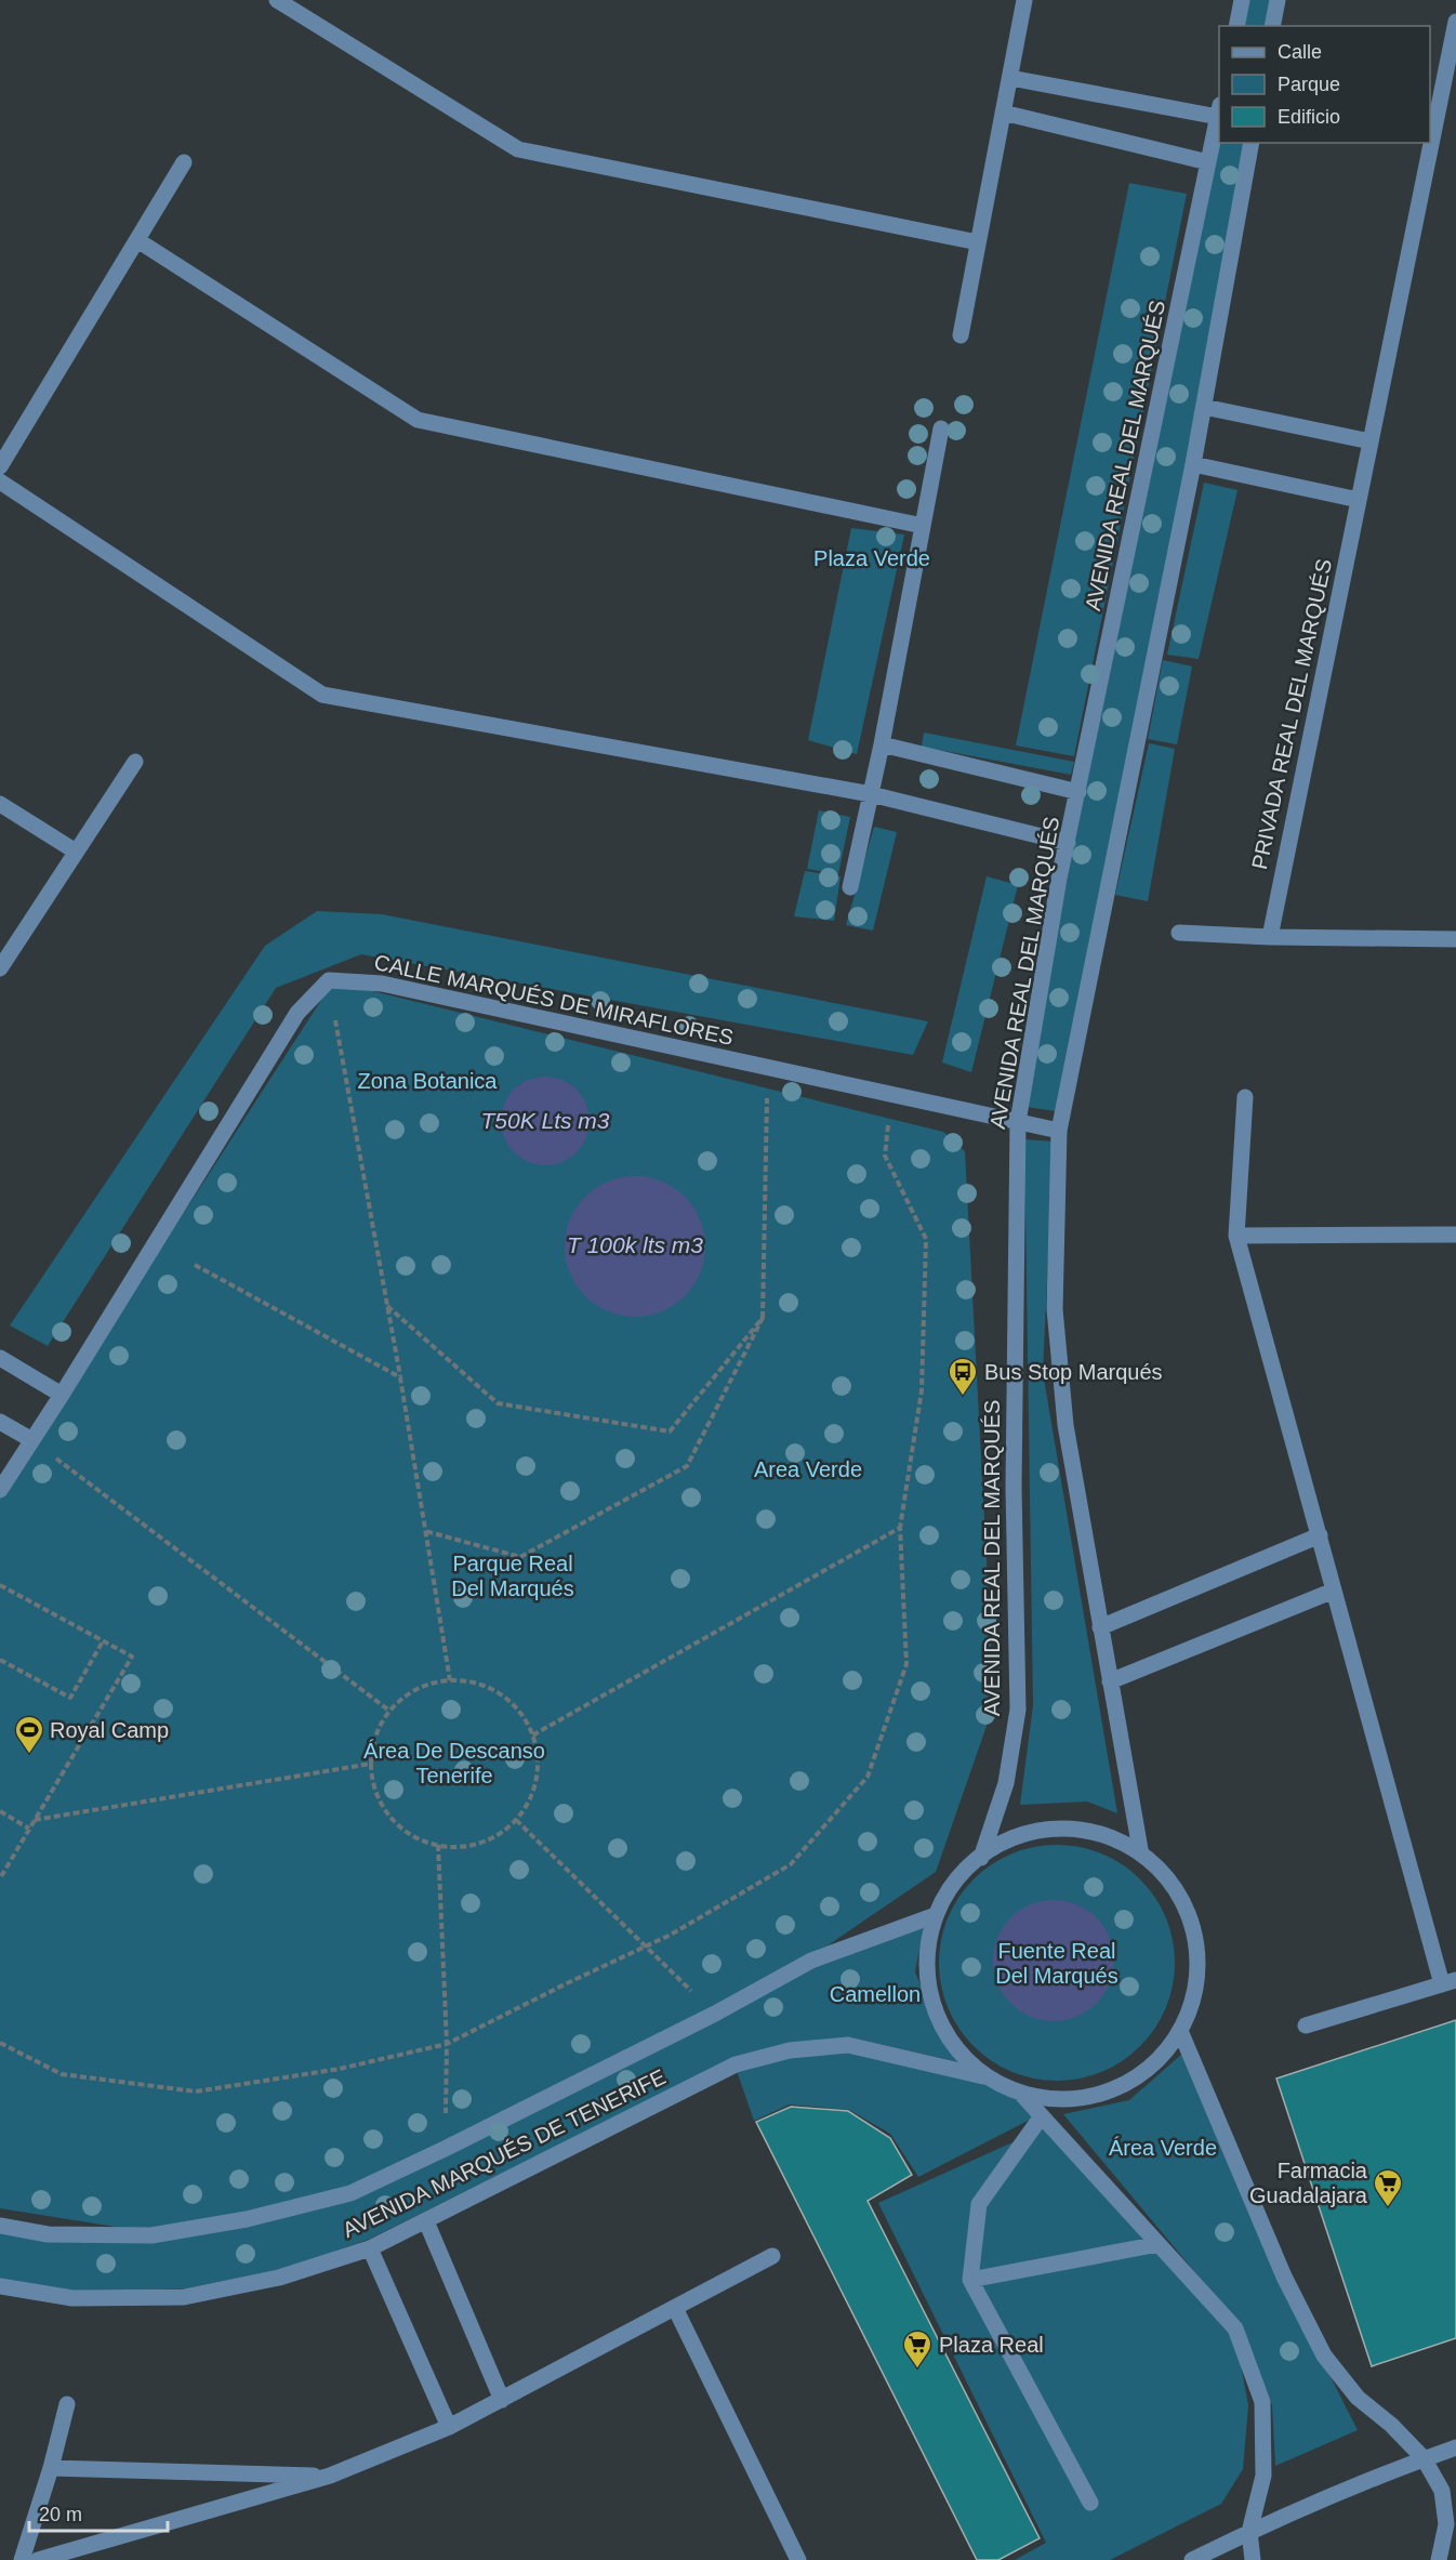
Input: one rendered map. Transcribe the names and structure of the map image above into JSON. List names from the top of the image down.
{
  "streets": {
    "street": [
      "AVENIDA REAL DEL MARQUÉS",
      "PRIVADA REAL DEL MARQUÉS",
      "CALLE MARQUÉS DE MIRAFLORES",
      "AVENIDA MARQUÉS DE TENERIFE"
    ]
  },
  "crossings": [
    ["AVENIDA REAL DEL MARQUÉS", "CALLE MARQUÉS DE MIRAFLORES"]
  ],
  "water": ["T50K Lts m3", "T 100k lts m3"],
  "parks": [
    "Plaza Verde",
    "Zona Botanica",
    "Area Verde",
    "Parque Real Del Marqués",
    "Área De Descanso Tenerife",
    "Fuente Real Del Marqués",
    "Camellon",
    "Área Verde"
  ],
  "places": {
    "bus stop": ["Bus Stop Marqués"],
    "sports": ["Royal Camp"],
    "supermarket": ["Farmacia Guadalajara", "Plaza Real"]
  },
  "legend": ["Calle", "Parque", "Edificio"],
  "scale_bar": "20 m"
}
